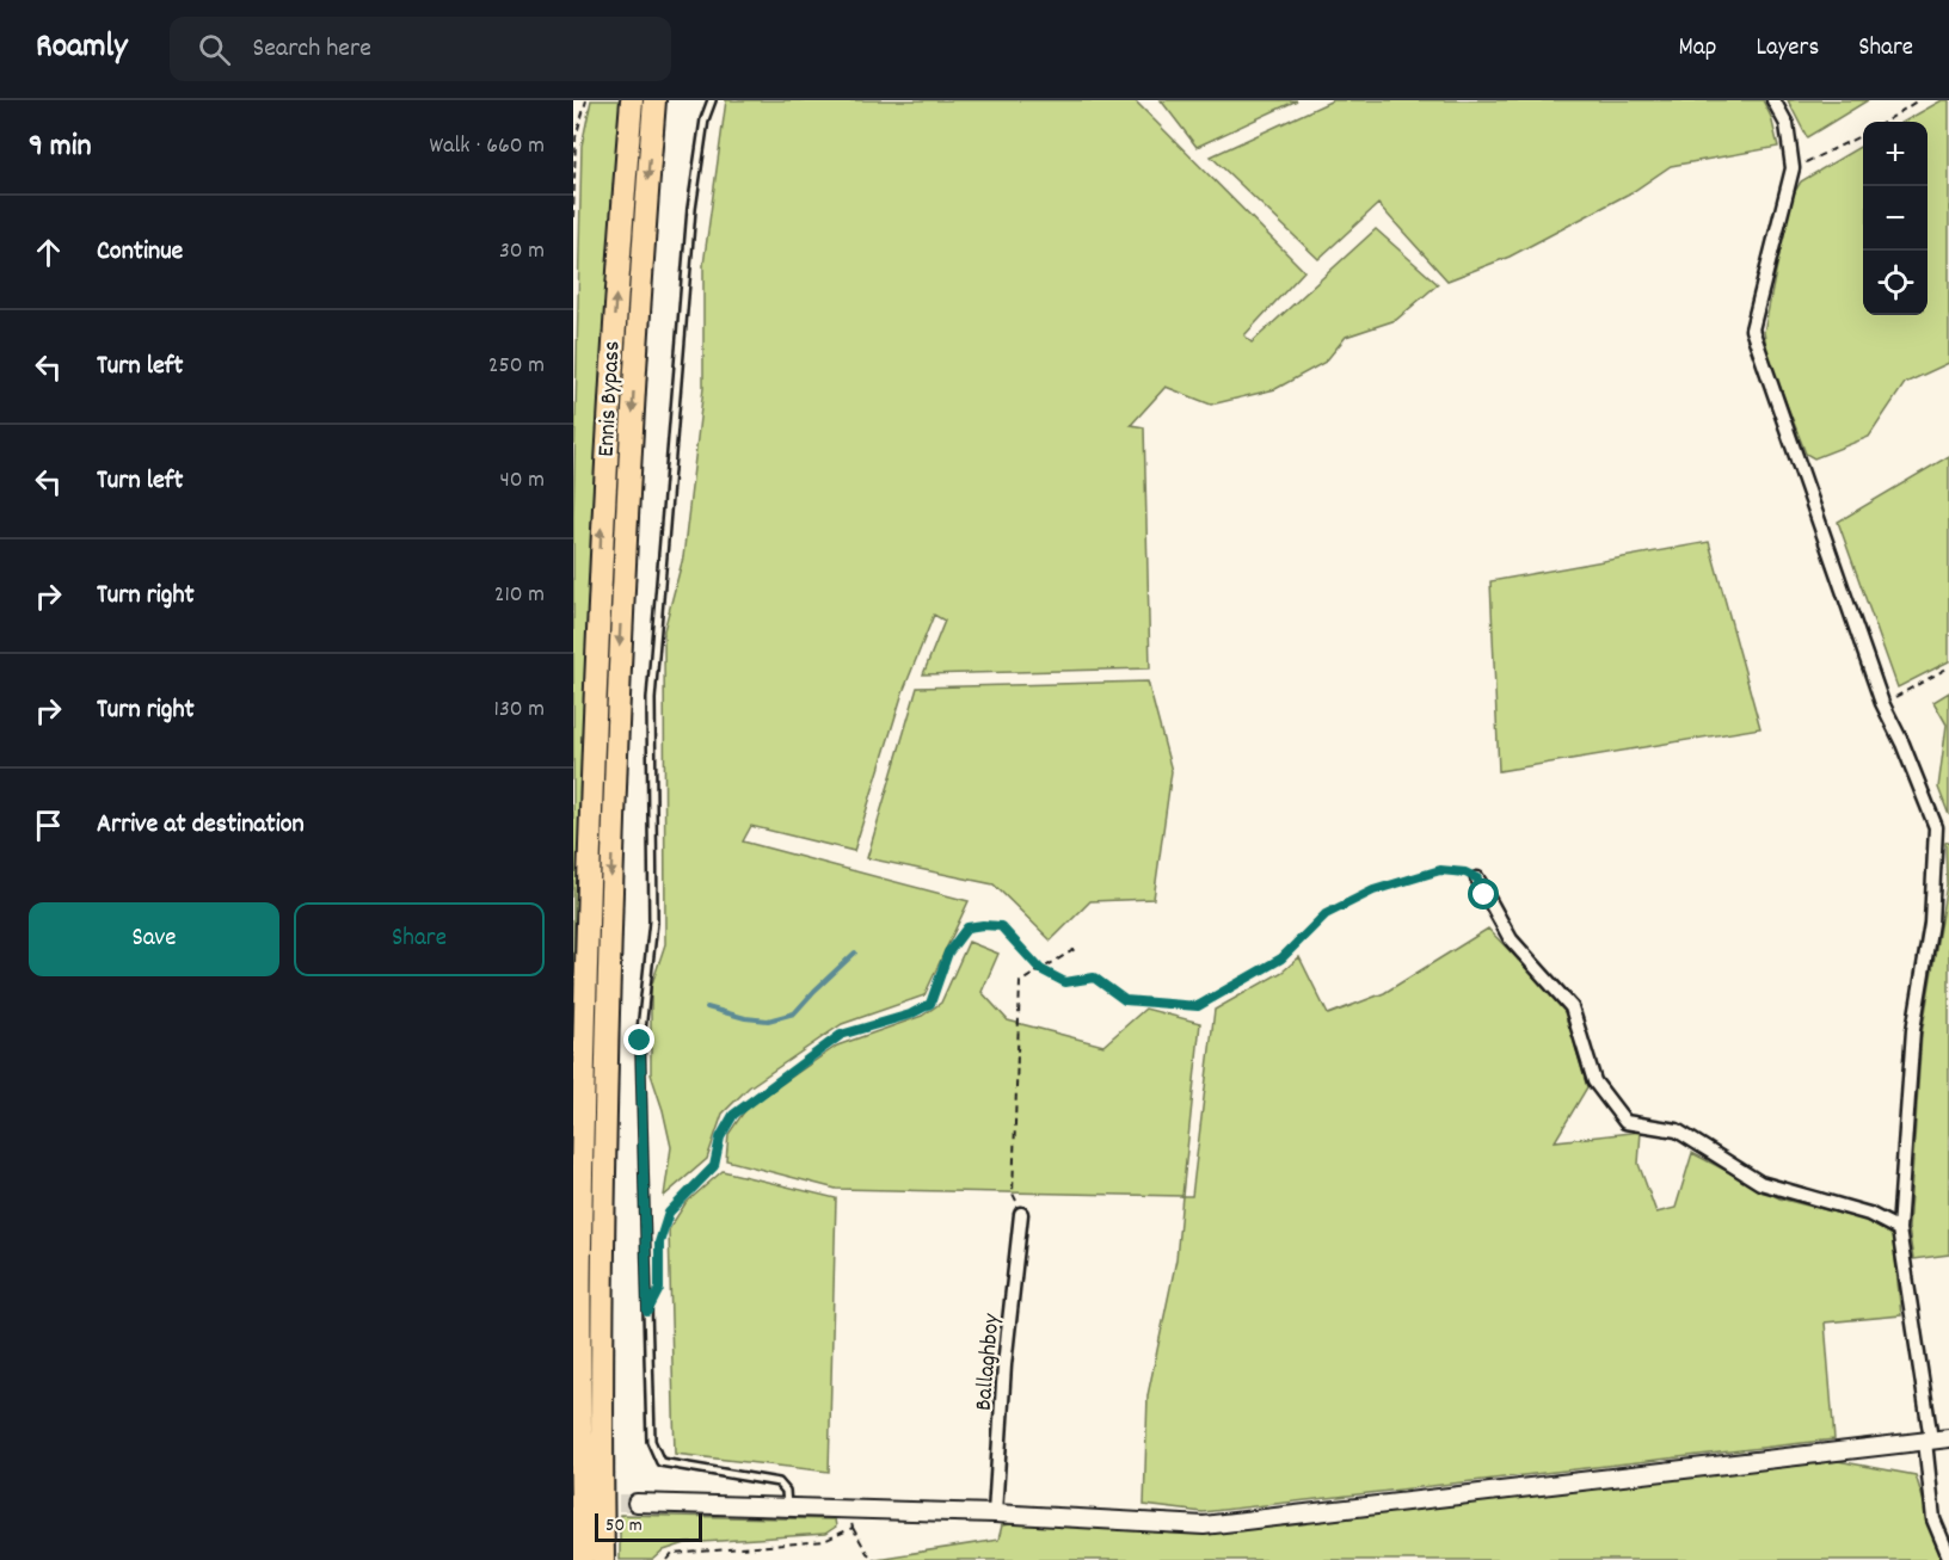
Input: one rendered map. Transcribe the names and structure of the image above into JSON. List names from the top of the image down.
{
  "streets": {
    "highway": ["Ennis Bypass"],
    "street": ["Ballaghboy"]
  },
  "scale_bar": "50 m",
  "page": {
    "header": "Roamly",
    "search": "Search here",
    "nav": ["Map", "Layers", "Share"],
    "heading": ["9 min", "Walk · 660 m"],
    "map_buttons": ["+", "−"],
    "list": [
      ["Continue", "30 m"],
      ["Turn left", "250 m"],
      ["Turn left", "40 m"],
      ["Turn right", "210 m"],
      ["Turn right", "130 m"],
      "Arrive at destination"
    ],
    "buttons": ["Save", "Share"],
    "scale": "50 m"
  }
}
